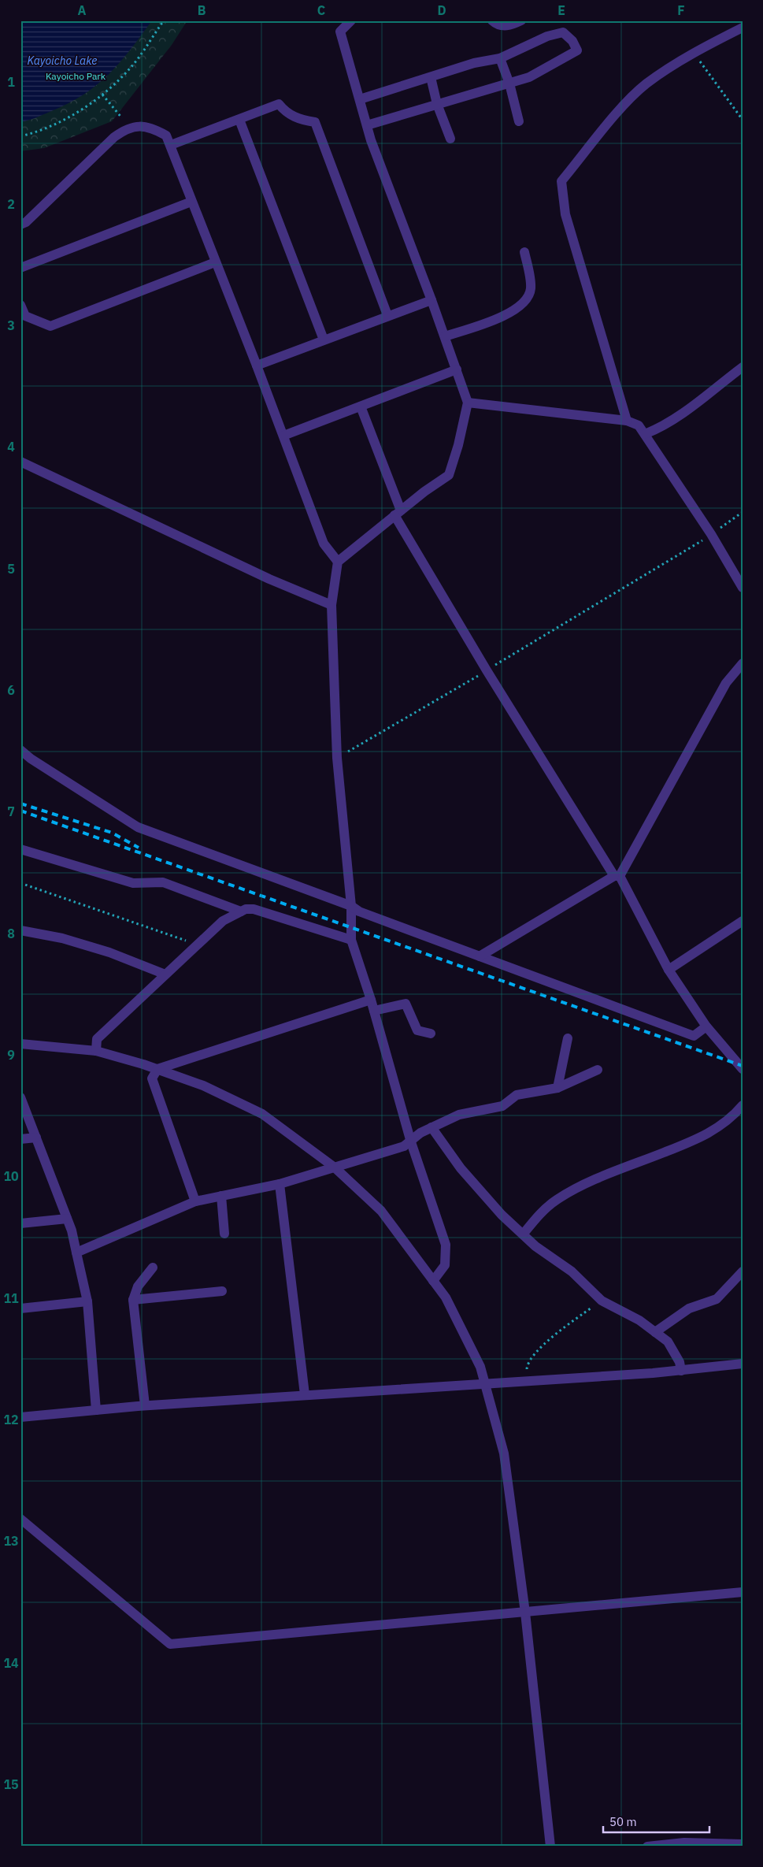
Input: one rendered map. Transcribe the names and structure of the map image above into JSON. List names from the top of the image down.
{
  "water": ["Kayoicho Lake"],
  "parks": ["Kayoicho Park"],
  "scale_bar": "50 m",
  "grid": {
    "columns": [
      "A",
      "B",
      "C",
      "D",
      "E",
      "F"
    ],
    "rows": [
      "1",
      "2",
      "3",
      "4",
      "5",
      "6",
      "7",
      "8",
      "9",
      "10",
      "11",
      "12",
      "13",
      "14",
      "15"
    ]
  }
}
